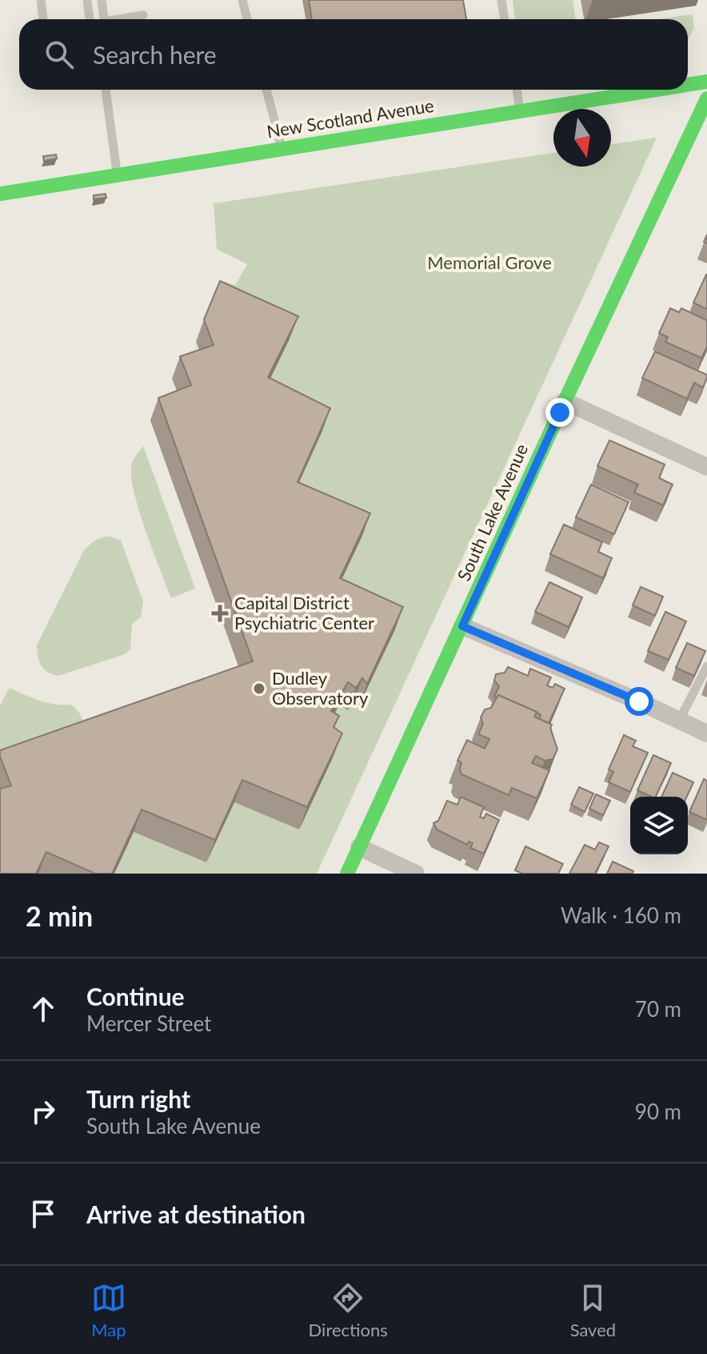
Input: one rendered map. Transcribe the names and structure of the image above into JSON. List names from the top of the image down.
{
  "streets": {
    "street": ["New Scotland Avenue", "South Lake Avenue"]
  },
  "parks": ["Memorial Grove"],
  "places": {
    "health": ["Capital District Psychiatric Center"],
    "other": ["Dudley Observatory"]
  },
  "north": "bottom",
  "page": {
    "search": "Search here",
    "heading": ["2 min", "Walk · 160 m"],
    "list": [
      ["Continue", "Mercer Street", "70 m"],
      ["Turn right", "South Lake Avenue", "90 m"],
      "Arrive at destination"
    ],
    "nav": ["Map", "Directions", "Saved"]
  }
}
